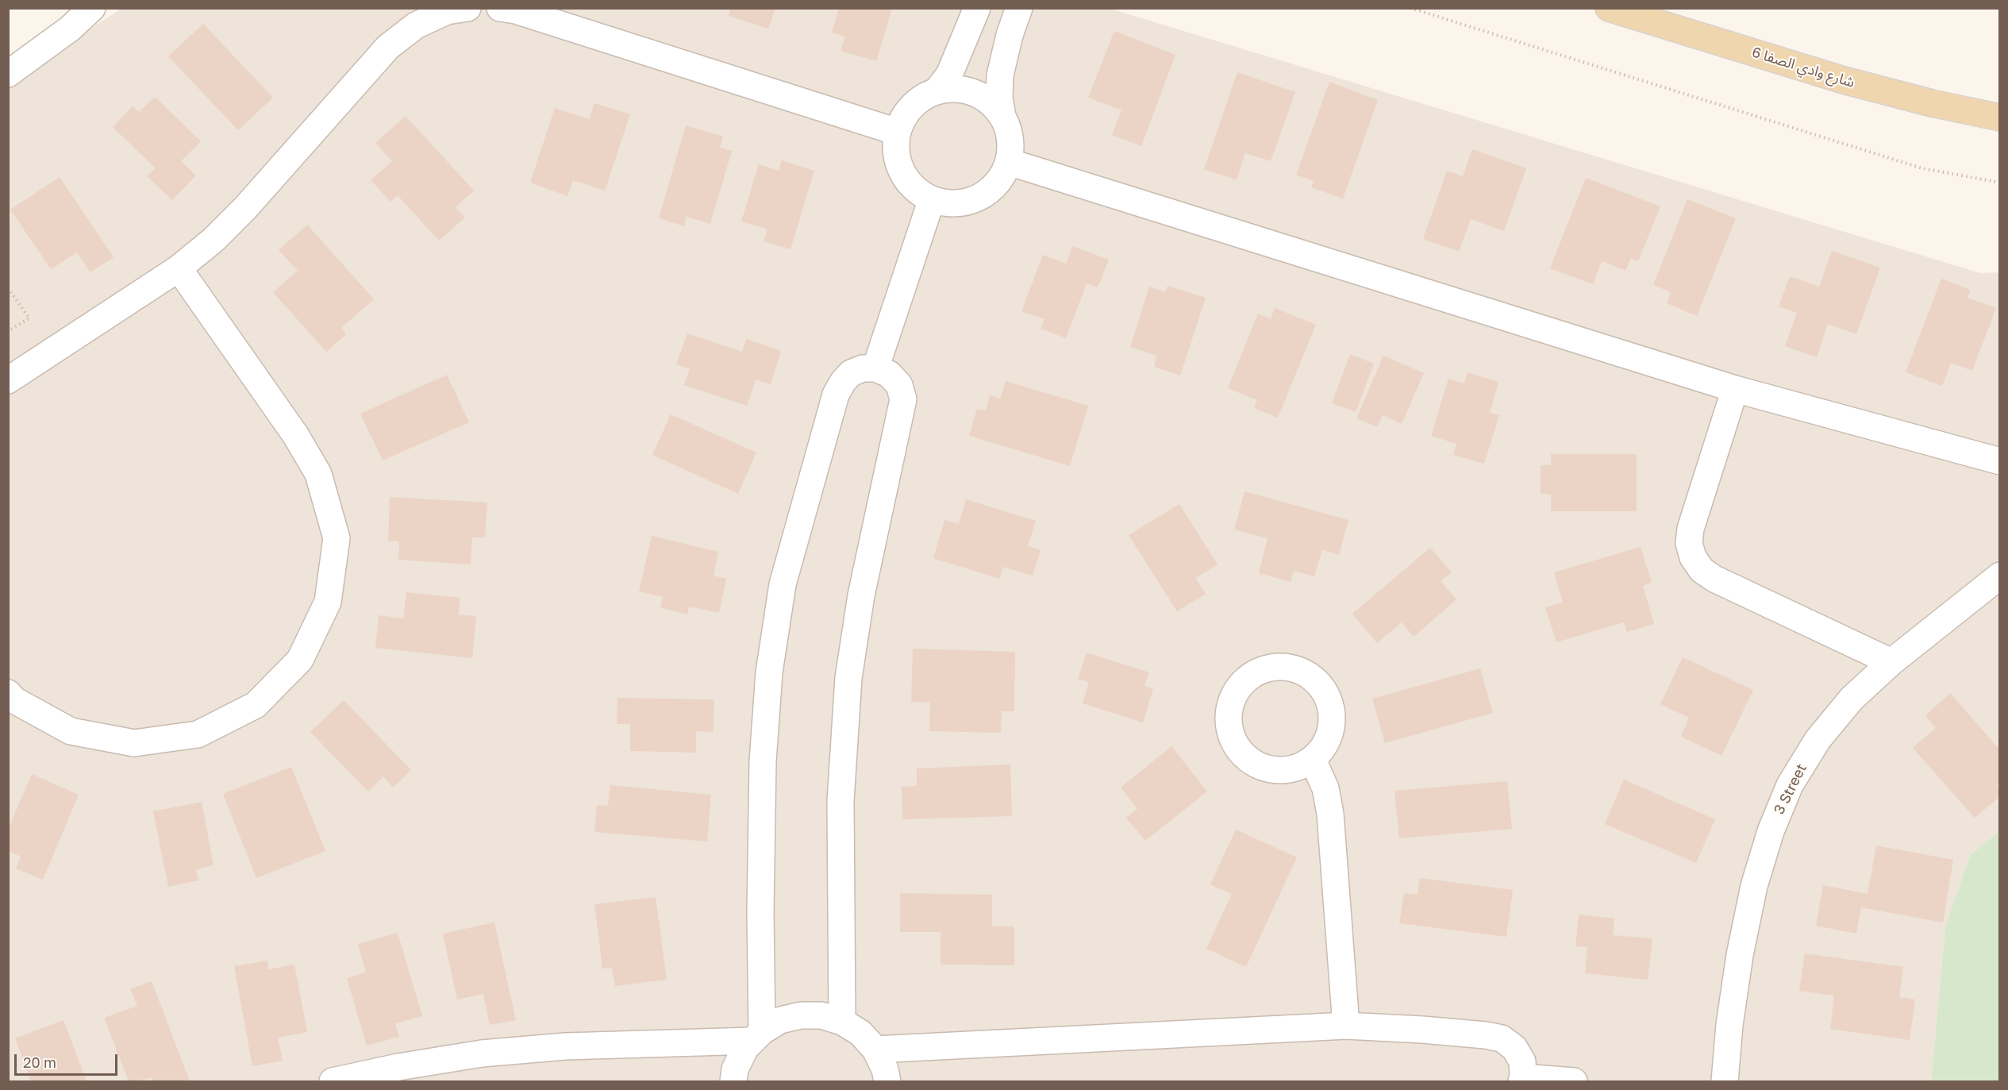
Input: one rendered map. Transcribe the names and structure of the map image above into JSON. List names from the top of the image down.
{
  "streets": {
    "main road": ["شارع وادي الصفا 6"],
    "street": ["3 Street"]
  },
  "scale_bar": "20 m"
}
